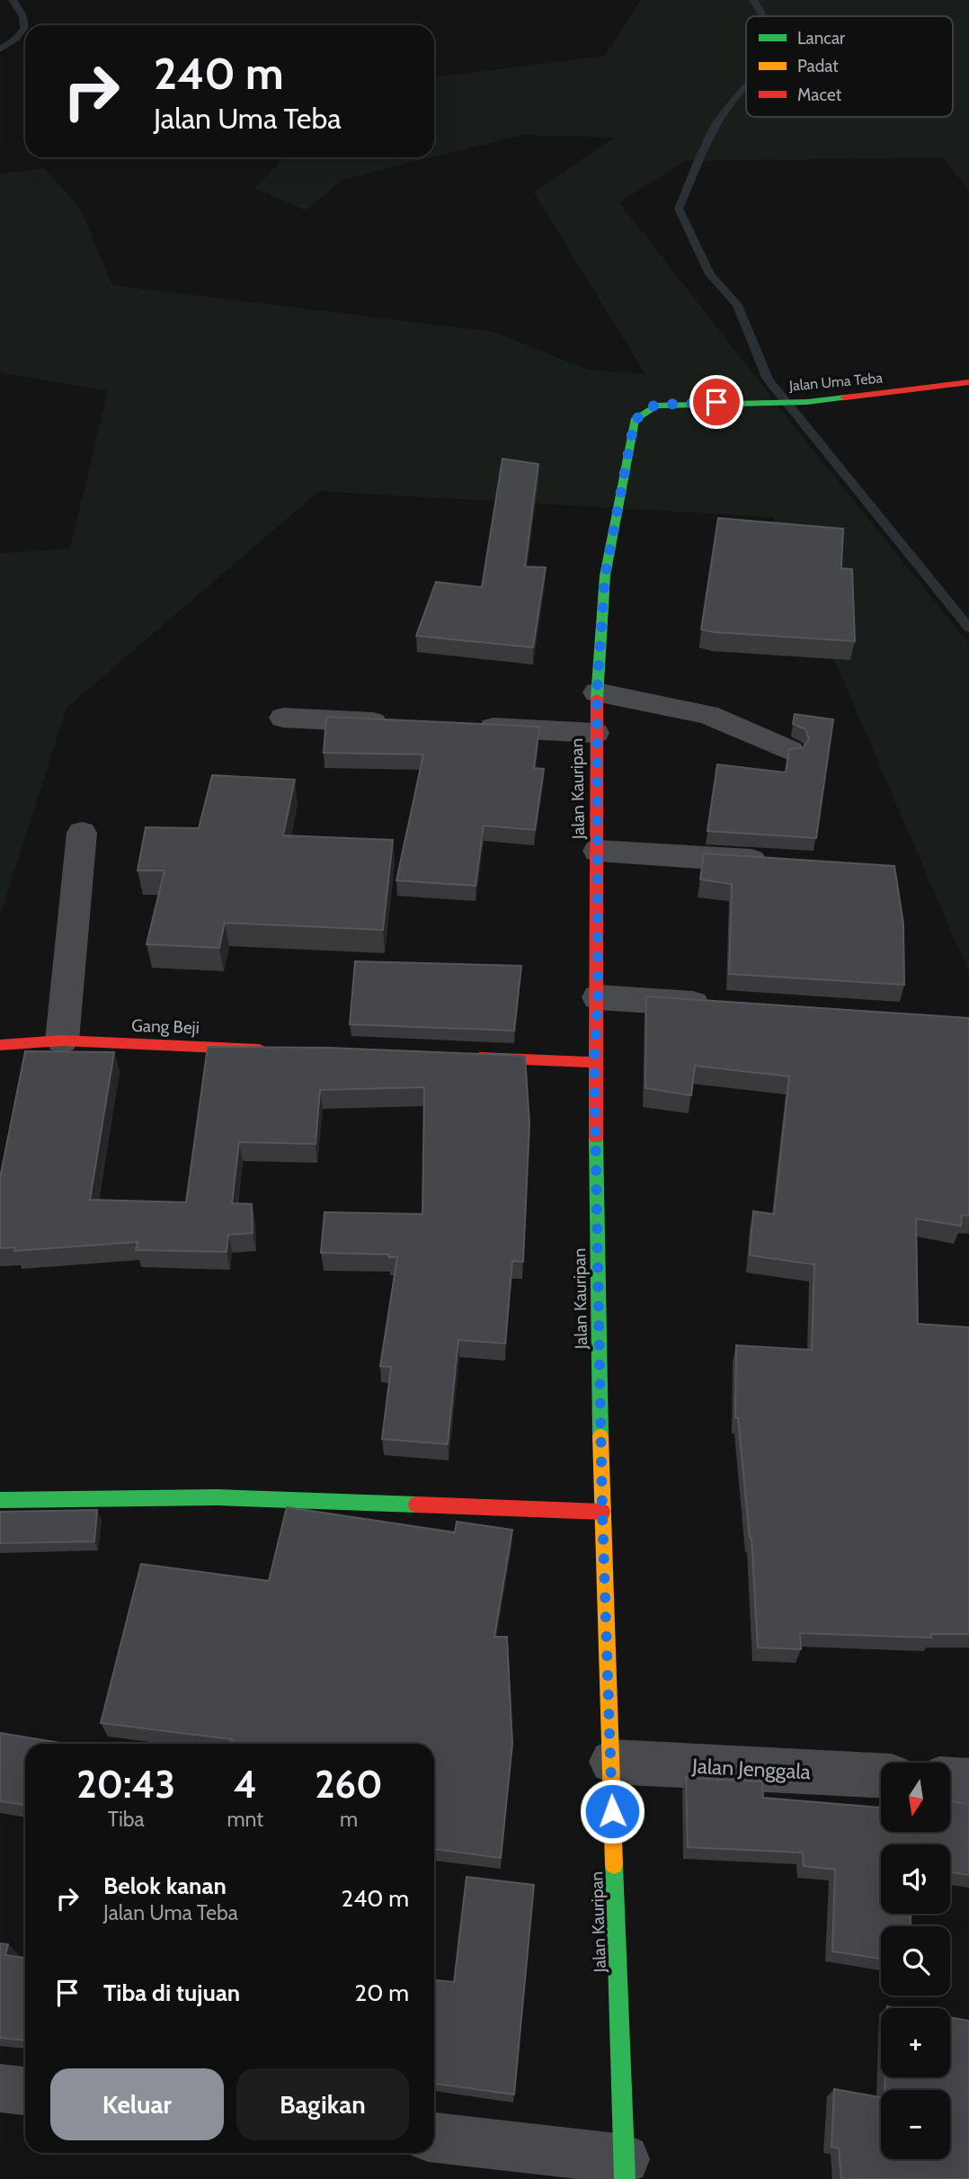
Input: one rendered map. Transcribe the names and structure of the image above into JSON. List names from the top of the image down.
{
  "streets": {
    "street": [
      "Jalan Uma Teba",
      "Jalan Kauripan",
      "Gang Beji",
      "Jalan Jenggala"
    ]
  },
  "crossings": [
    ["Jalan Uma Teba", "Jalan Kauripan"],
    ["Jalan Kauripan", "Jalan Jenggala"]
  ],
  "legend": ["Lancar", "Padat", "Macet"],
  "north": "bottom",
  "page": {
    "turn": ["240 m", "Jalan Uma Teba"],
    "eta": [
      "20:43",
      "Tiba",
      "4",
      "mnt",
      "260",
      "m"
    ],
    "map_buttons": ["+", "−"],
    "list": [
      {
        "name": "Belok kanan",
        "note": "Jalan Uma Teba",
        "value": "240 m"
      },
      {
        "name": "Tiba di tujuan",
        "value": "20 m"
      }
    ],
    "buttons": ["Keluar", "Bagikan"]
  }
}
